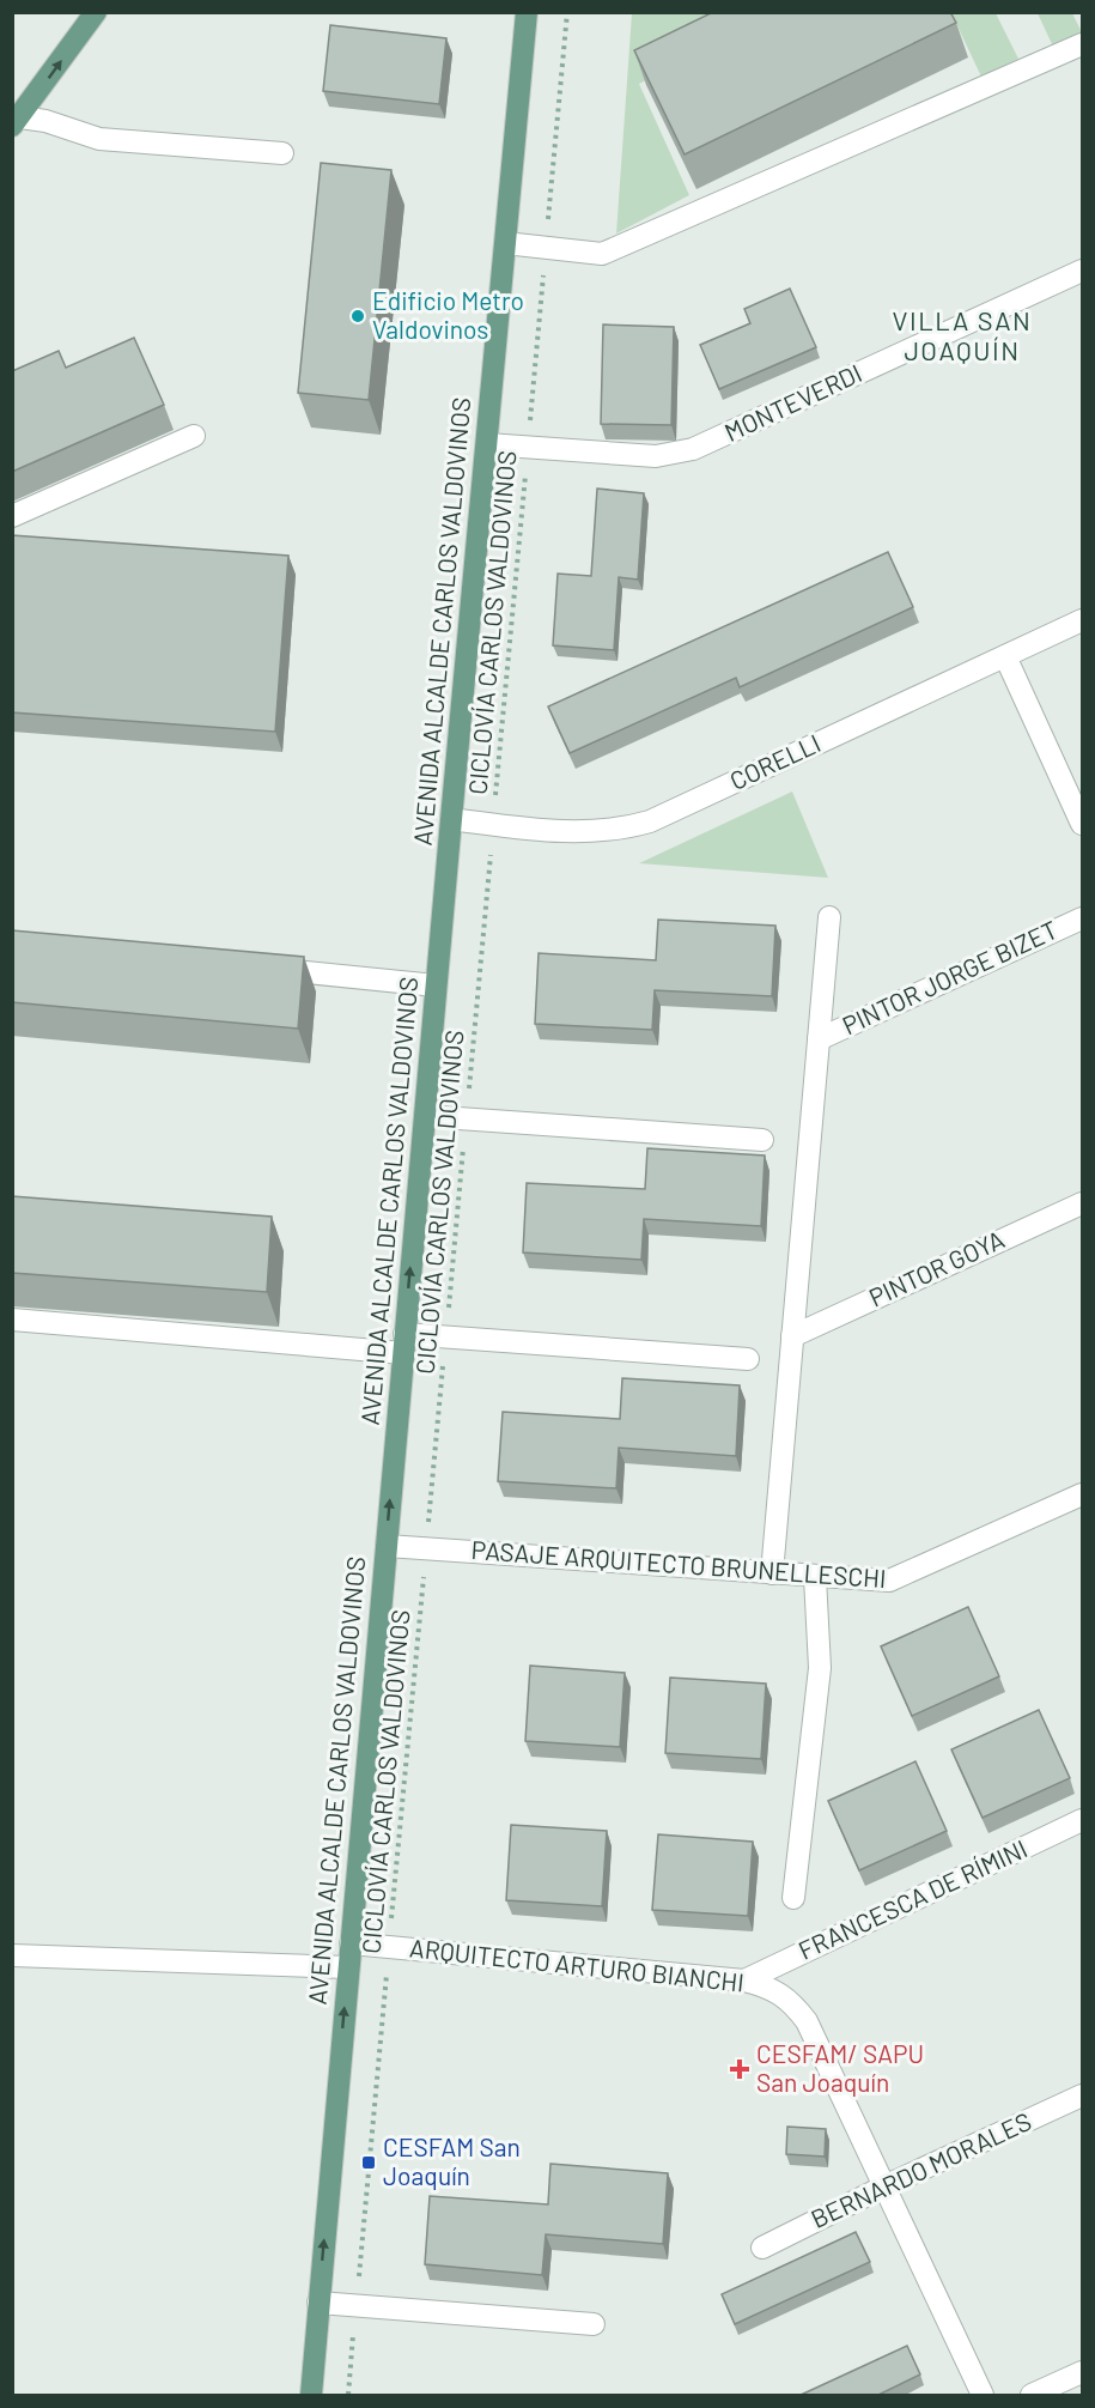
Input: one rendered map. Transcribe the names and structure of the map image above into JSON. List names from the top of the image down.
{
  "streets": {
    "main road": ["AVENIDA ALCALDE CARLOS VALDOVINOS"],
    "street": [
      "MONTEVERDI",
      "CORELLI",
      "PINTOR JORGE BIZET",
      "PINTOR GOYA",
      "PASAJE ARQUITECTO BRUNELLESCHI",
      "FRANCESCA DE RÍMINI",
      "ARQUITECTO ARTURO BIANCHI",
      "BERNARDO MORALES"
    ],
    "path": ["CICLOVÍA CARLOS VALDOVINOS"]
  },
  "crossings": [
    ["MONTEVERDI", "AVENIDA ALCALDE CARLOS VALDOVINOS"],
    ["MONTEVERDI", "CICLOVÍA CARLOS VALDOVINOS"],
    ["AVENIDA ALCALDE CARLOS VALDOVINOS", "CORELLI"],
    ["AVENIDA ALCALDE CARLOS VALDOVINOS", "PASAJE ARQUITECTO BRUNELLESCHI"],
    ["AVENIDA ALCALDE CARLOS VALDOVINOS", "ARQUITECTO ARTURO BIANCHI"],
    ["CICLOVÍA CARLOS VALDOVINOS", "CORELLI"],
    ["CICLOVÍA CARLOS VALDOVINOS", "PASAJE ARQUITECTO BRUNELLESCHI"],
    ["CICLOVÍA CARLOS VALDOVINOS", "ARQUITECTO ARTURO BIANCHI"],
    ["FRANCESCA DE RÍMINI", "ARQUITECTO ARTURO BIANCHI"],
    ["ARQUITECTO ARTURO BIANCHI", "BERNARDO MORALES"]
  ],
  "districts": ["VILLA SAN JOAQUÍN"],
  "places": {
    "other": ["Edificio Metro Valdovinos"],
    "health": ["CESFAM/ SAPU San Joaquín"],
    "transit": ["CESFAM San Joaquín"]
  }
}
